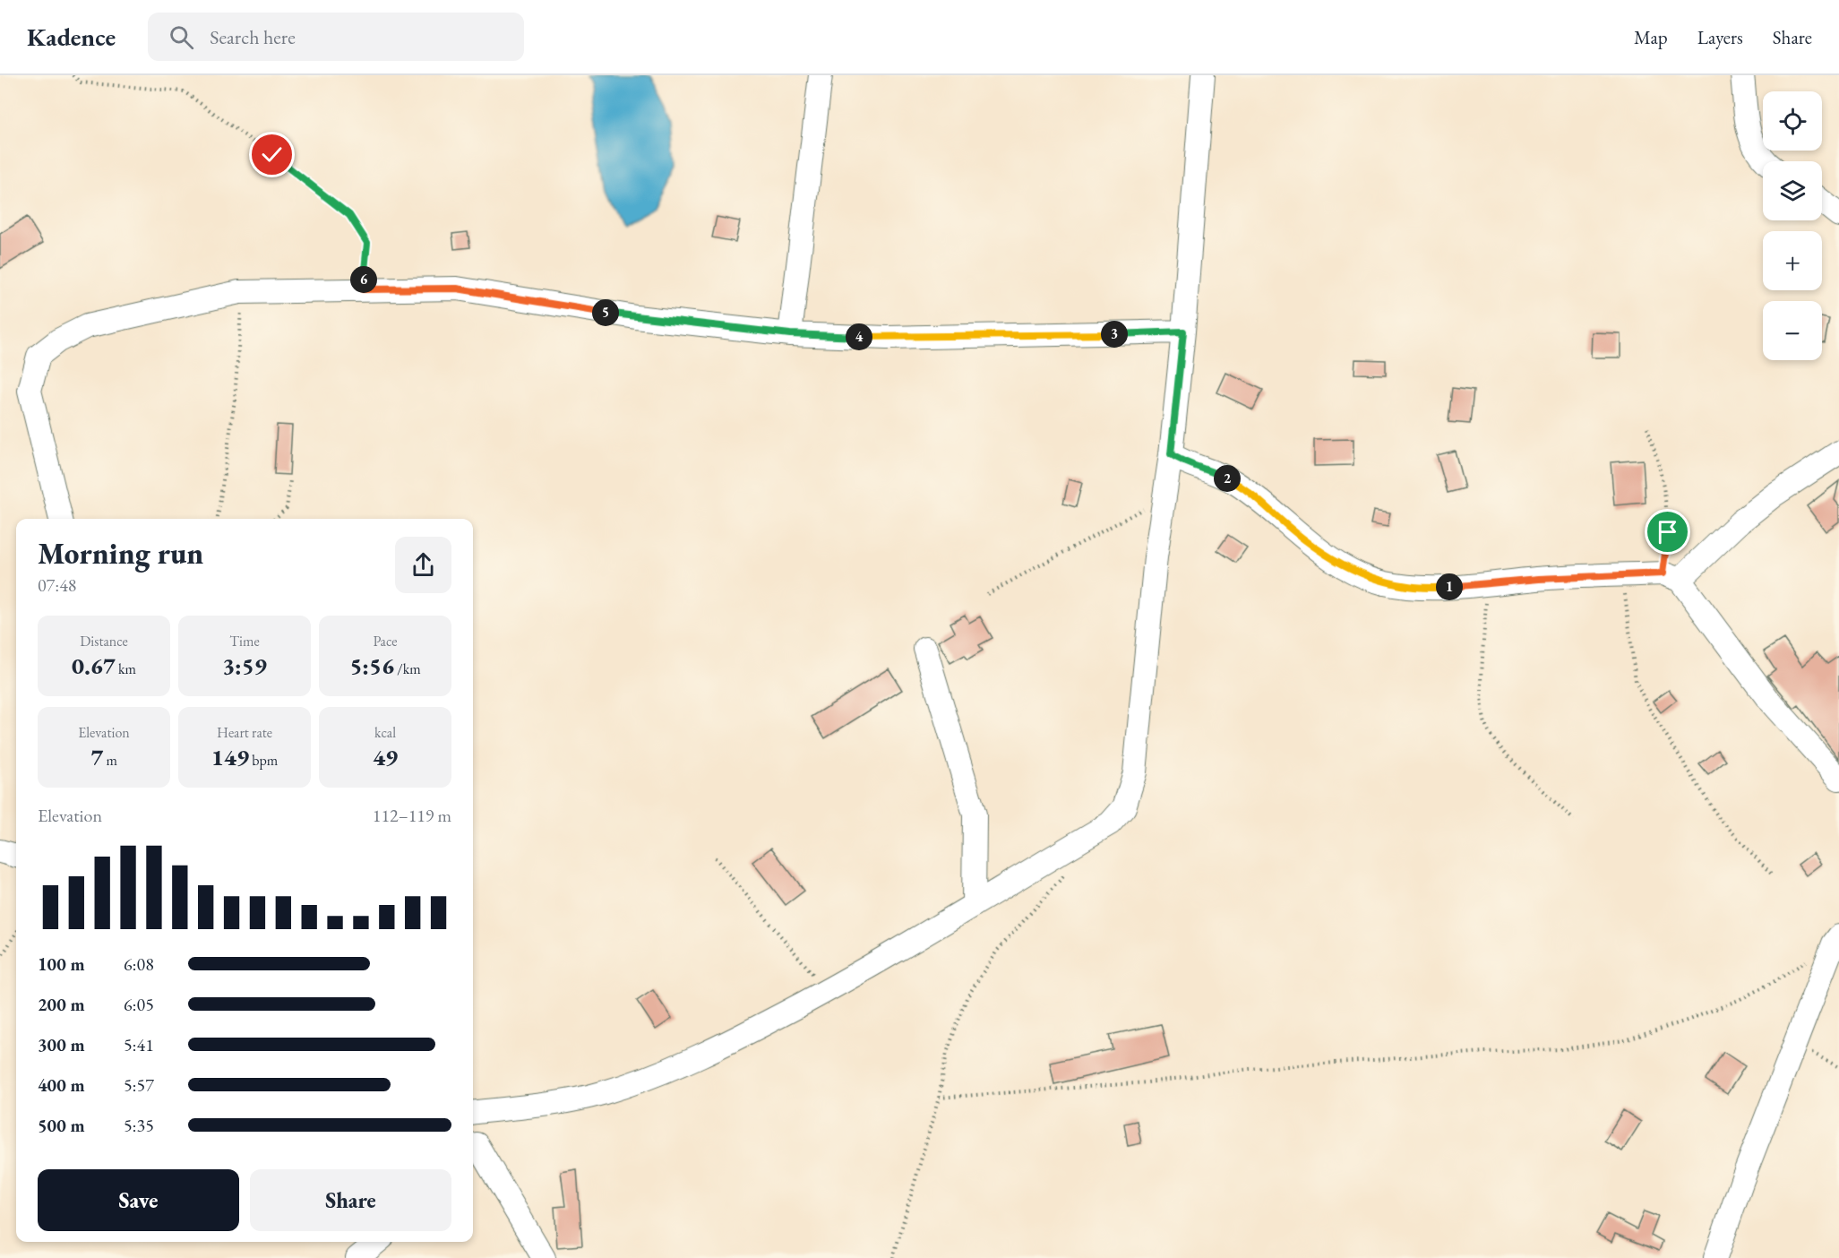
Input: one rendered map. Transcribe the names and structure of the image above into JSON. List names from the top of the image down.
{
  "page": {
    "header": "Kadence",
    "search": "Search here",
    "nav": ["Map", "Layers", "Share"],
    "map_buttons": ["+", "−"],
    "pins": [
      "6",
      "5",
      "3",
      "4",
      "2",
      "1"
    ],
    "heading": ["Morning run", "07:48"],
    "stats": [
      ["Distance", "0.67 km"],
      ["Time", "3:59"],
      ["Pace", "5:56 /km"],
      ["Elevation", "7 m"],
      ["Heart rate", "149 bpm"],
      ["kcal", "49"]
    ],
    "chart": ["Elevation", "112–119 m"],
    "list": [
      {
        "name": "100 m",
        "note": "6:08"
      },
      {
        "name": "200 m",
        "note": "6:05"
      },
      {
        "name": "300 m",
        "note": "5:41"
      },
      {
        "name": "400 m",
        "note": "5:57"
      },
      {
        "name": "500 m",
        "note": "5:35"
      }
    ],
    "buttons": ["Save", "Share"]
  }
}
